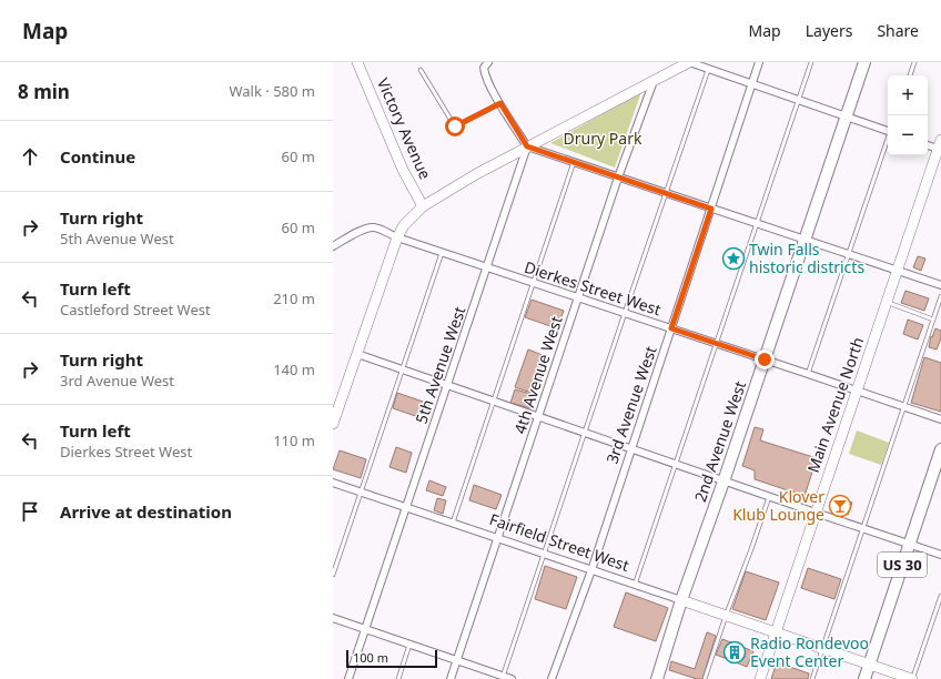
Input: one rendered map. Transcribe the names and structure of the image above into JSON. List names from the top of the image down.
{
  "streets": {
    "main road": ["2nd Avenue West", "US 30"],
    "street": [
      "Victory Avenue",
      "Dierkes Street West",
      "5th Avenue West",
      "4th Avenue West",
      "3rd Avenue West",
      "Main Avenue North",
      "Fairfield Street West"
    ]
  },
  "crossings": [
    ["Dierkes Street West", "5th Avenue West"],
    ["Dierkes Street West", "4th Avenue West"],
    ["Dierkes Street West", "3rd Avenue West"],
    ["Dierkes Street West", "Main Avenue North"],
    ["Dierkes Street West", "2nd Avenue West"],
    ["5th Avenue West", "Fairfield Street West"],
    ["4th Avenue West", "Fairfield Street West"],
    ["3rd Avenue West", "Fairfield Street West"],
    ["Main Avenue North", "Fairfield Street West"],
    ["2nd Avenue West", "Fairfield Street West"],
    ["Fairfield Street West", "US 30"]
  ],
  "parks": ["Drury Park"],
  "places": {
    "place": ["Twin Falls historic districts"],
    "bar": ["Klover Klub Lounge"],
    "building": ["Radio Rondevoo Event Center"]
  },
  "scale_bar": "100 m",
  "page": {
    "header": "Map",
    "nav": ["Map", "Layers", "Share"],
    "heading": ["8 min", "Walk · 580 m"],
    "map_buttons": ["+", "−"],
    "list": [
      ["Continue", "60 m"],
      ["Turn right", "5th Avenue West", "60 m"],
      ["Turn left", "Castleford Street West", "210 m"],
      ["Turn right", "3rd Avenue West", "140 m"],
      ["Turn left", "Dierkes Street West", "110 m"],
      "Arrive at destination"
    ],
    "scale": "100 m"
  }
}
